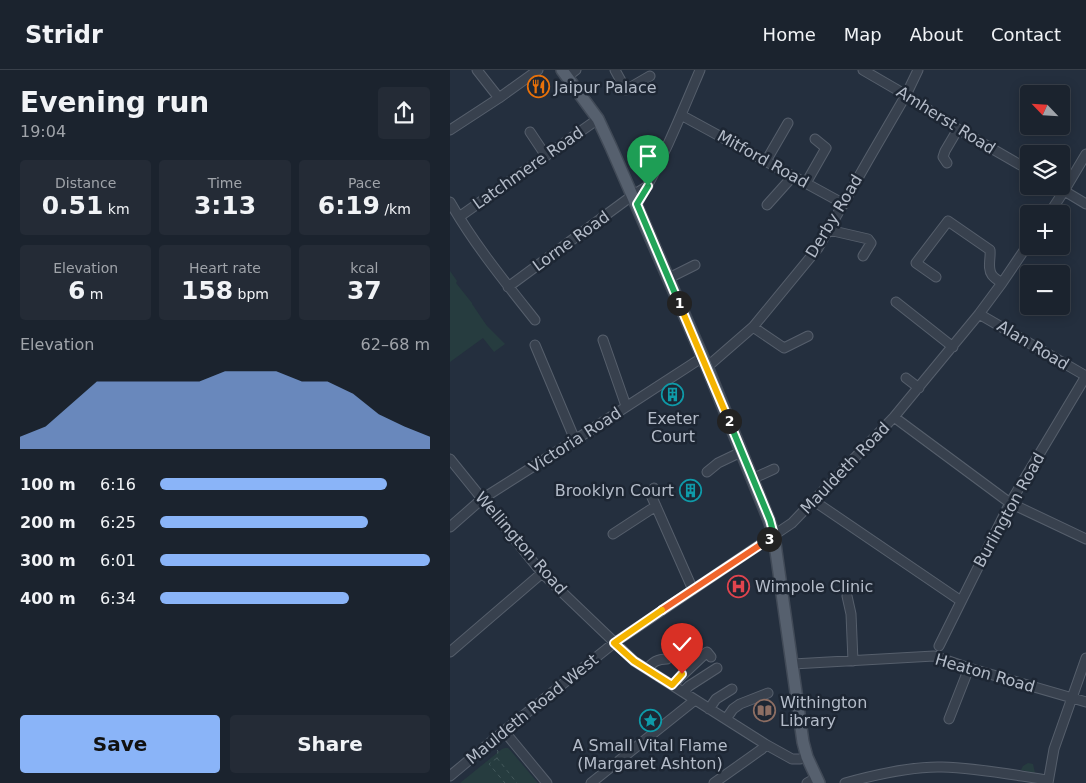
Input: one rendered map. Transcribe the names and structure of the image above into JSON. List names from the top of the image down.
{
  "streets": {
    "street": [
      "Amherst Road",
      "Mitford Road",
      "Latchmere Road",
      "Derby Road",
      "Lorne Road",
      "Alan Road",
      "Victoria Road",
      "Mauldeth Road",
      "Burlington Road",
      "Wellington Road",
      "Heaton Road",
      "Mauldeth Road West"
    ]
  },
  "crossings": [
    ["Amherst Road", "Derby Road"],
    ["Mitford Road", "Derby Road"],
    ["Derby Road", "Victoria Road"],
    ["Alan Road", "Mauldeth Road"],
    ["Alan Road", "Burlington Road"],
    ["Victoria Road", "Wellington Road"],
    ["Mauldeth Road", "Wellington Road"],
    ["Mauldeth Road", "Mauldeth Road West"],
    ["Wellington Road", "Mauldeth Road West"]
  ],
  "places": {
    "restaurant": ["Jaipur Palace"],
    "building": ["Exeter Court", "Brooklyn Court"],
    "hospital": ["Wimpole Clinic"],
    "library": ["Withington Library"],
    "place": ["A Small Vital Flame (Margaret Ashton)"]
  },
  "north": "top left",
  "page": {
    "header": "Stridr",
    "nav": [
      "Home",
      "Map",
      "About",
      "Contact"
    ],
    "heading": ["Evening run", "19:04"],
    "map_buttons": ["+", "−"],
    "stats": [
      ["Distance", "0.51 km"],
      ["Time", "3:13"],
      ["Pace", "6:19 /km"],
      ["Elevation", "6 m"],
      ["Heart rate", "158 bpm"],
      ["kcal", "37"]
    ],
    "pins": ["1", "2", "3"],
    "chart": ["Elevation", "62–68 m"],
    "list": [
      {
        "name": "100 m",
        "note": "6:16"
      },
      {
        "name": "200 m",
        "note": "6:25"
      },
      {
        "name": "300 m",
        "note": "6:01"
      },
      {
        "name": "400 m",
        "note": "6:34"
      }
    ],
    "buttons": ["Save", "Share"]
  }
}
